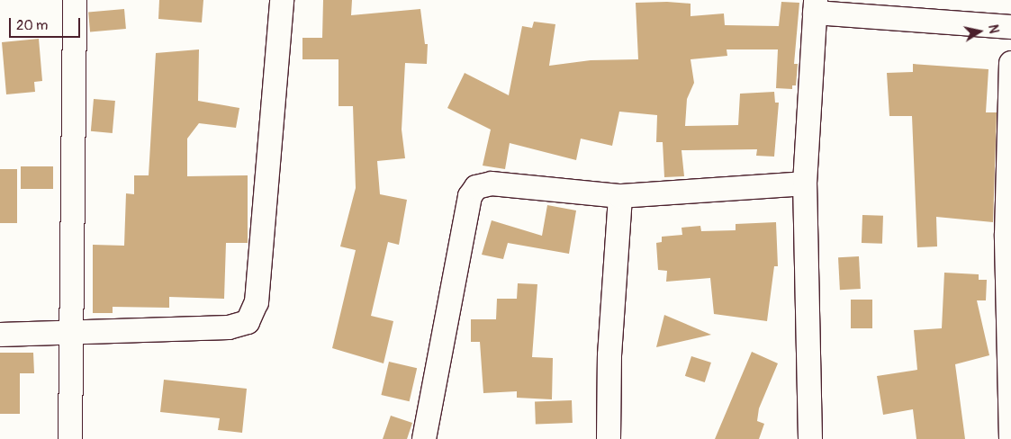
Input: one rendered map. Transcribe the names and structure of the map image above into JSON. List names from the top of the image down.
{
  "scale_bar": "20 m",
  "north": "right"
}
